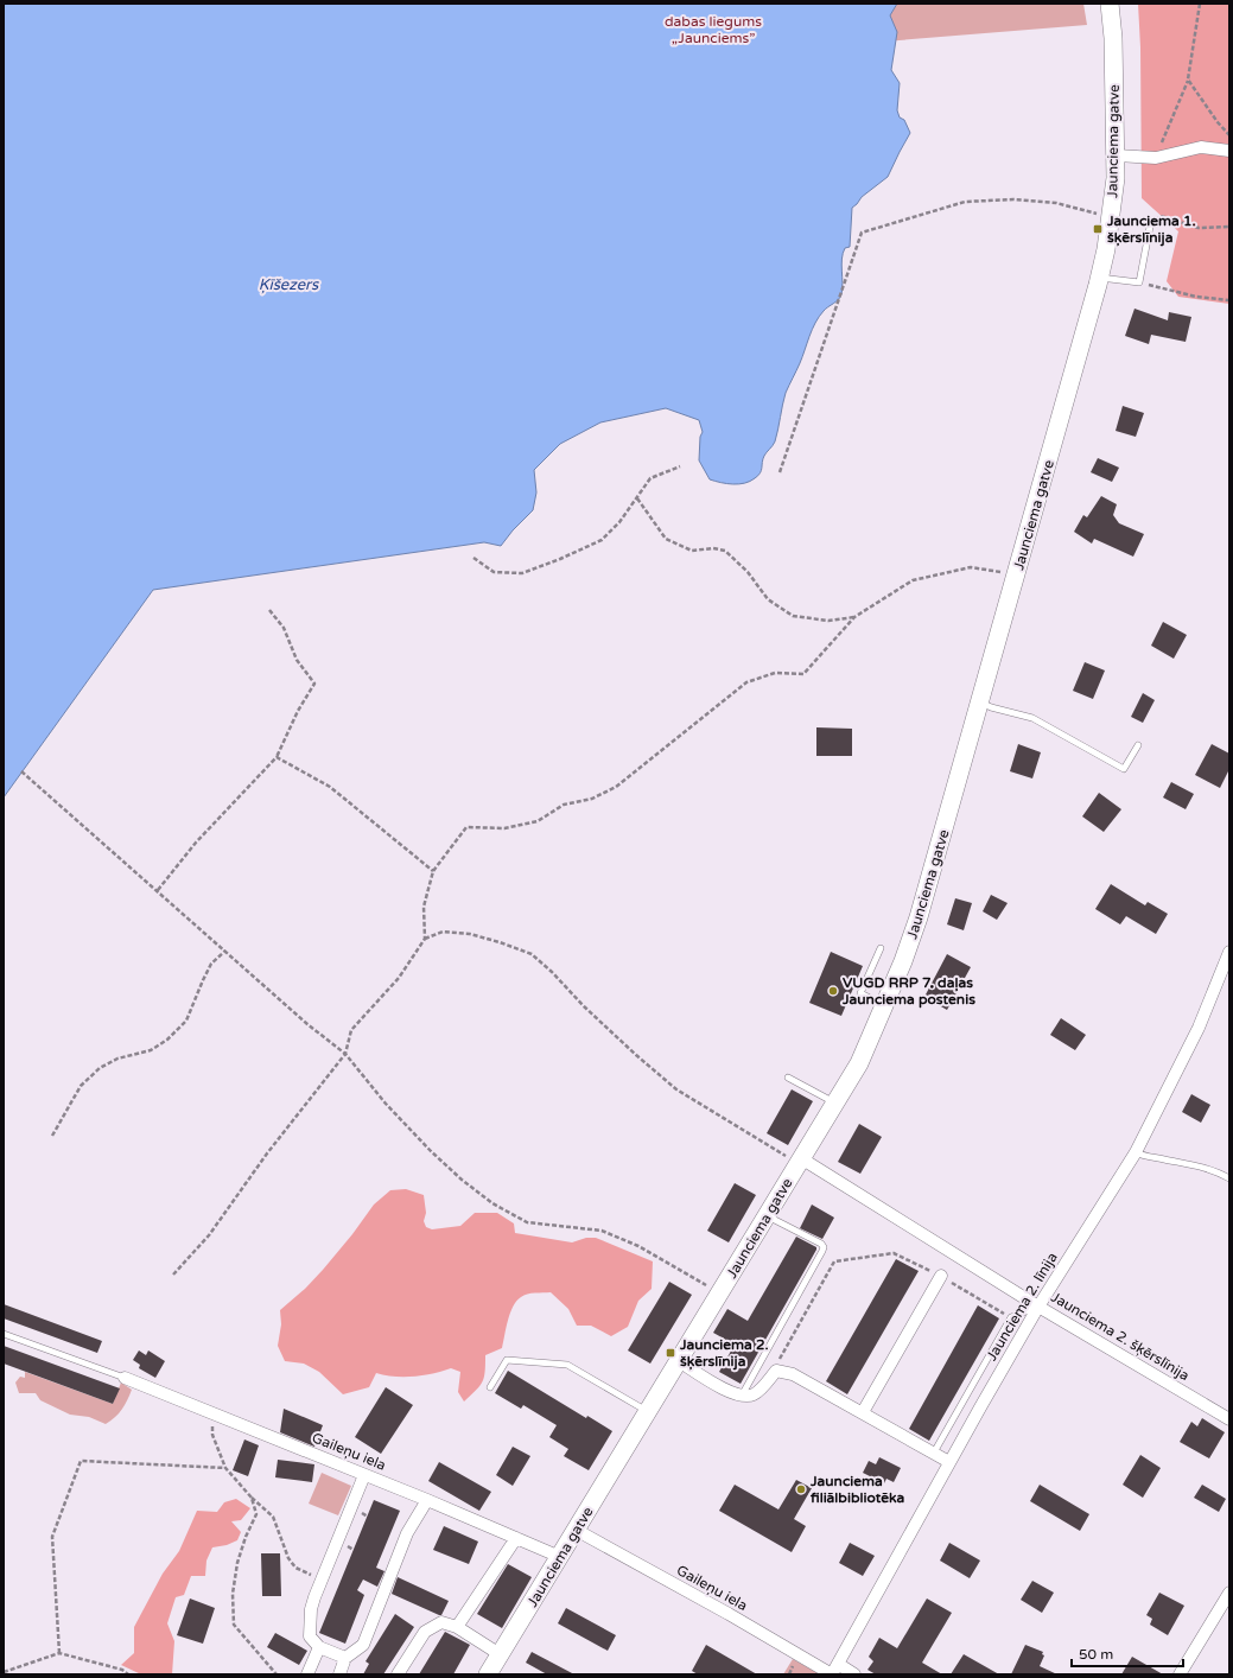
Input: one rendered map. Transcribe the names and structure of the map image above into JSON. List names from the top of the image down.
{
  "streets": {
    "main road": ["Jaunciema gatve"],
    "street": ["Jaunciema 2. līnija", "Jaunciema 2. šķērslīnija", "Gaileņu iela"]
  },
  "crossings": [
    ["Jaunciema gatve", "Jaunciema 2. šķērslīnija"],
    ["Jaunciema gatve", "Gaileņu iela"],
    ["Jaunciema 2. līnija", "Jaunciema 2. šķērslīnija"],
    ["Jaunciema 2. līnija", "Gaileņu iela"]
  ],
  "water": ["Ķīšezers"],
  "parks": ["dabas liegums „Jaunciems”"],
  "places": {
    "transit": ["Jaunciema 1. šķērslīnija", "Jaunciema 2. šķērslīnija"],
    "other": ["VUGD RRP 7. daļas Jaunciema postenis", "Jaunciema filiālbibliotēka"]
  },
  "scale_bar": "50 m"
}
